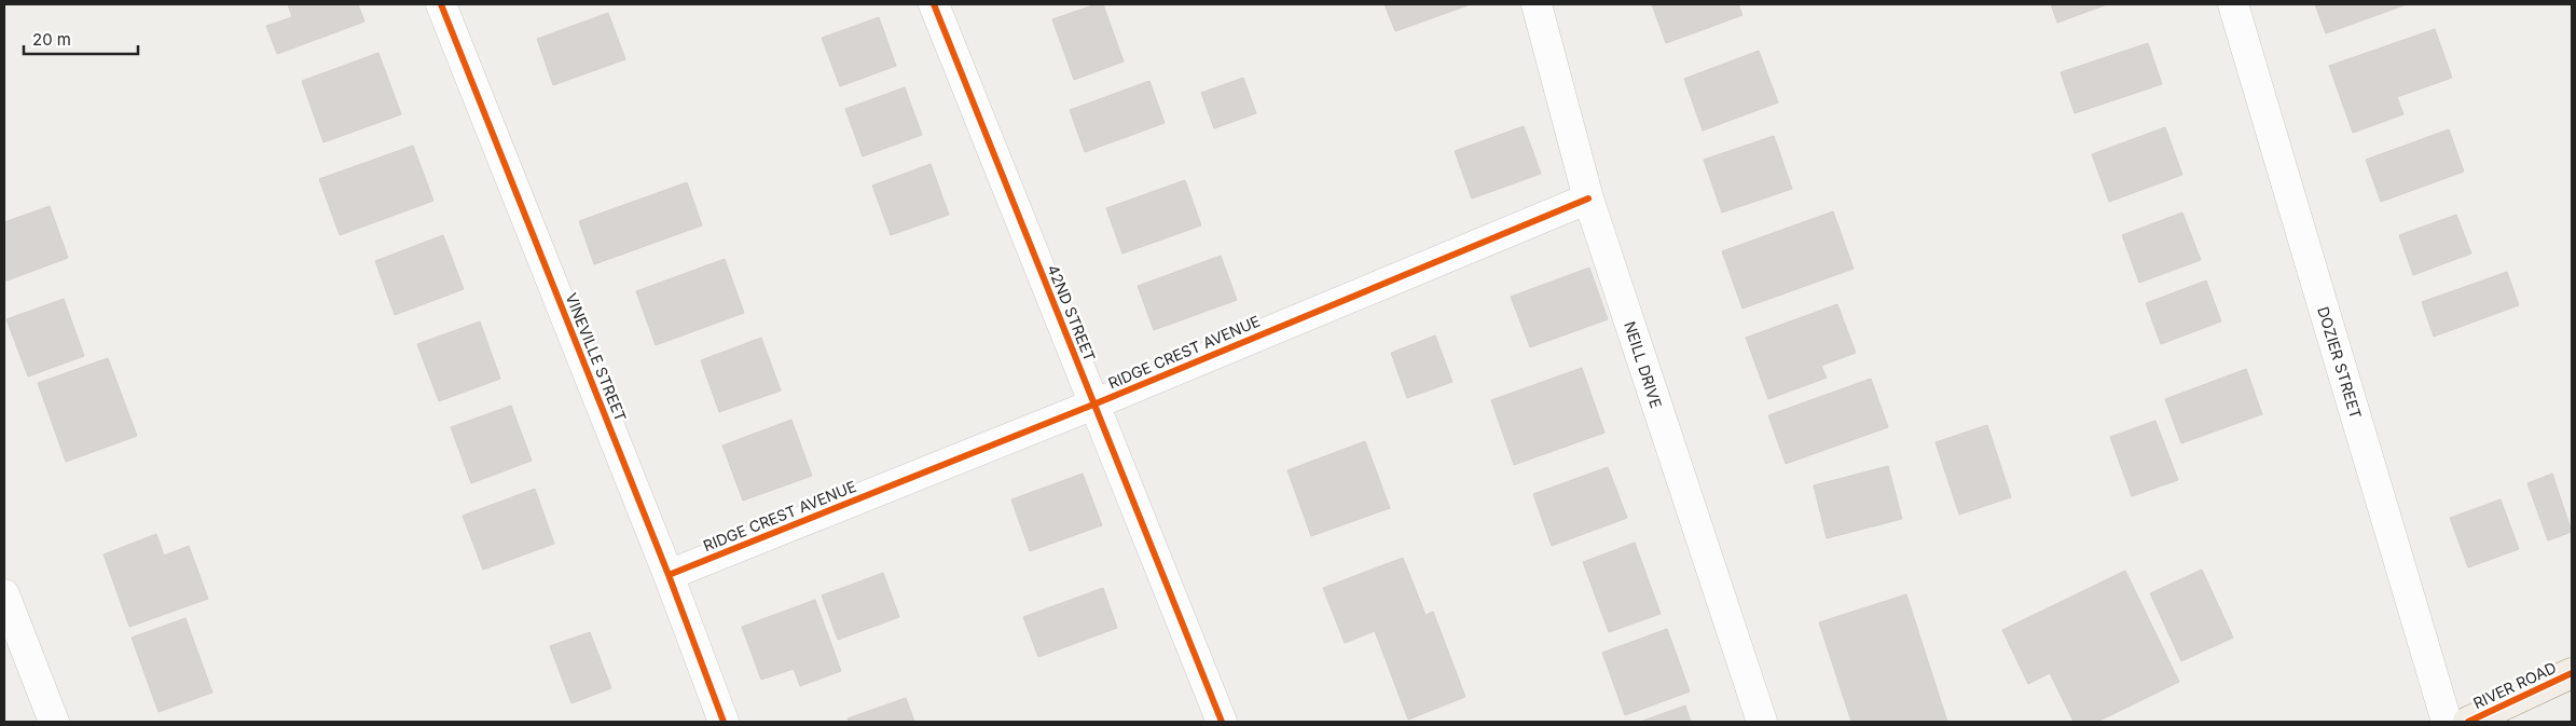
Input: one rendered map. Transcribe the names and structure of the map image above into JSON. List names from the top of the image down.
{
  "streets": {
    "main road": ["RIVER ROAD"],
    "street": [
      "42ND STREET",
      "RIDGE CREST AVENUE",
      "VINEVILLE STREET",
      "DOZIER STREET",
      "NEILL DRIVE"
    ]
  },
  "crossings": [
    ["42ND STREET", "RIDGE CREST AVENUE"],
    ["RIDGE CREST AVENUE", "VINEVILLE STREET"],
    ["RIDGE CREST AVENUE", "NEILL DRIVE"]
  ],
  "scale_bar": "20 m"
}
